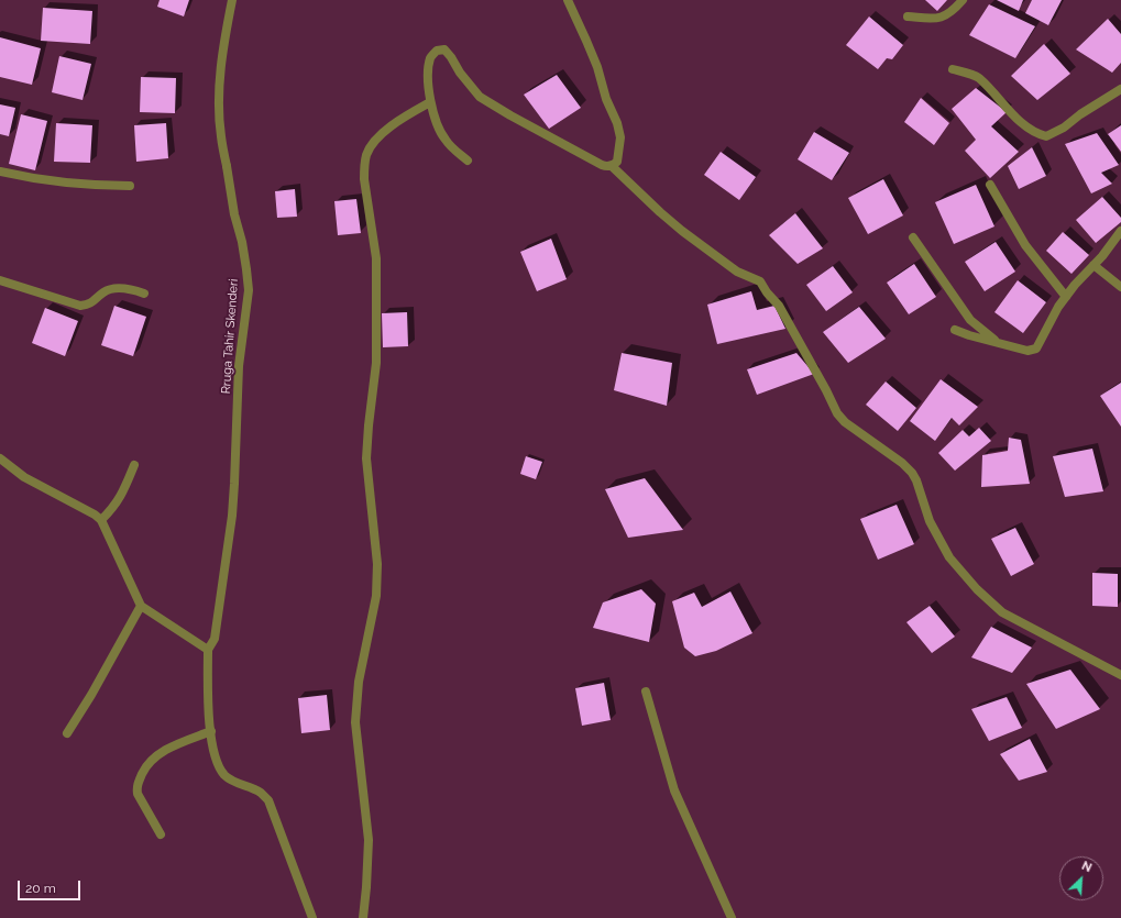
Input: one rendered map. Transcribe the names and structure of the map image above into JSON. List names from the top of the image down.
{
  "streets": {
    "street": ["Rruga Tahir Skenderi"]
  },
  "scale_bar": "20 m",
  "north": "top right"
}
